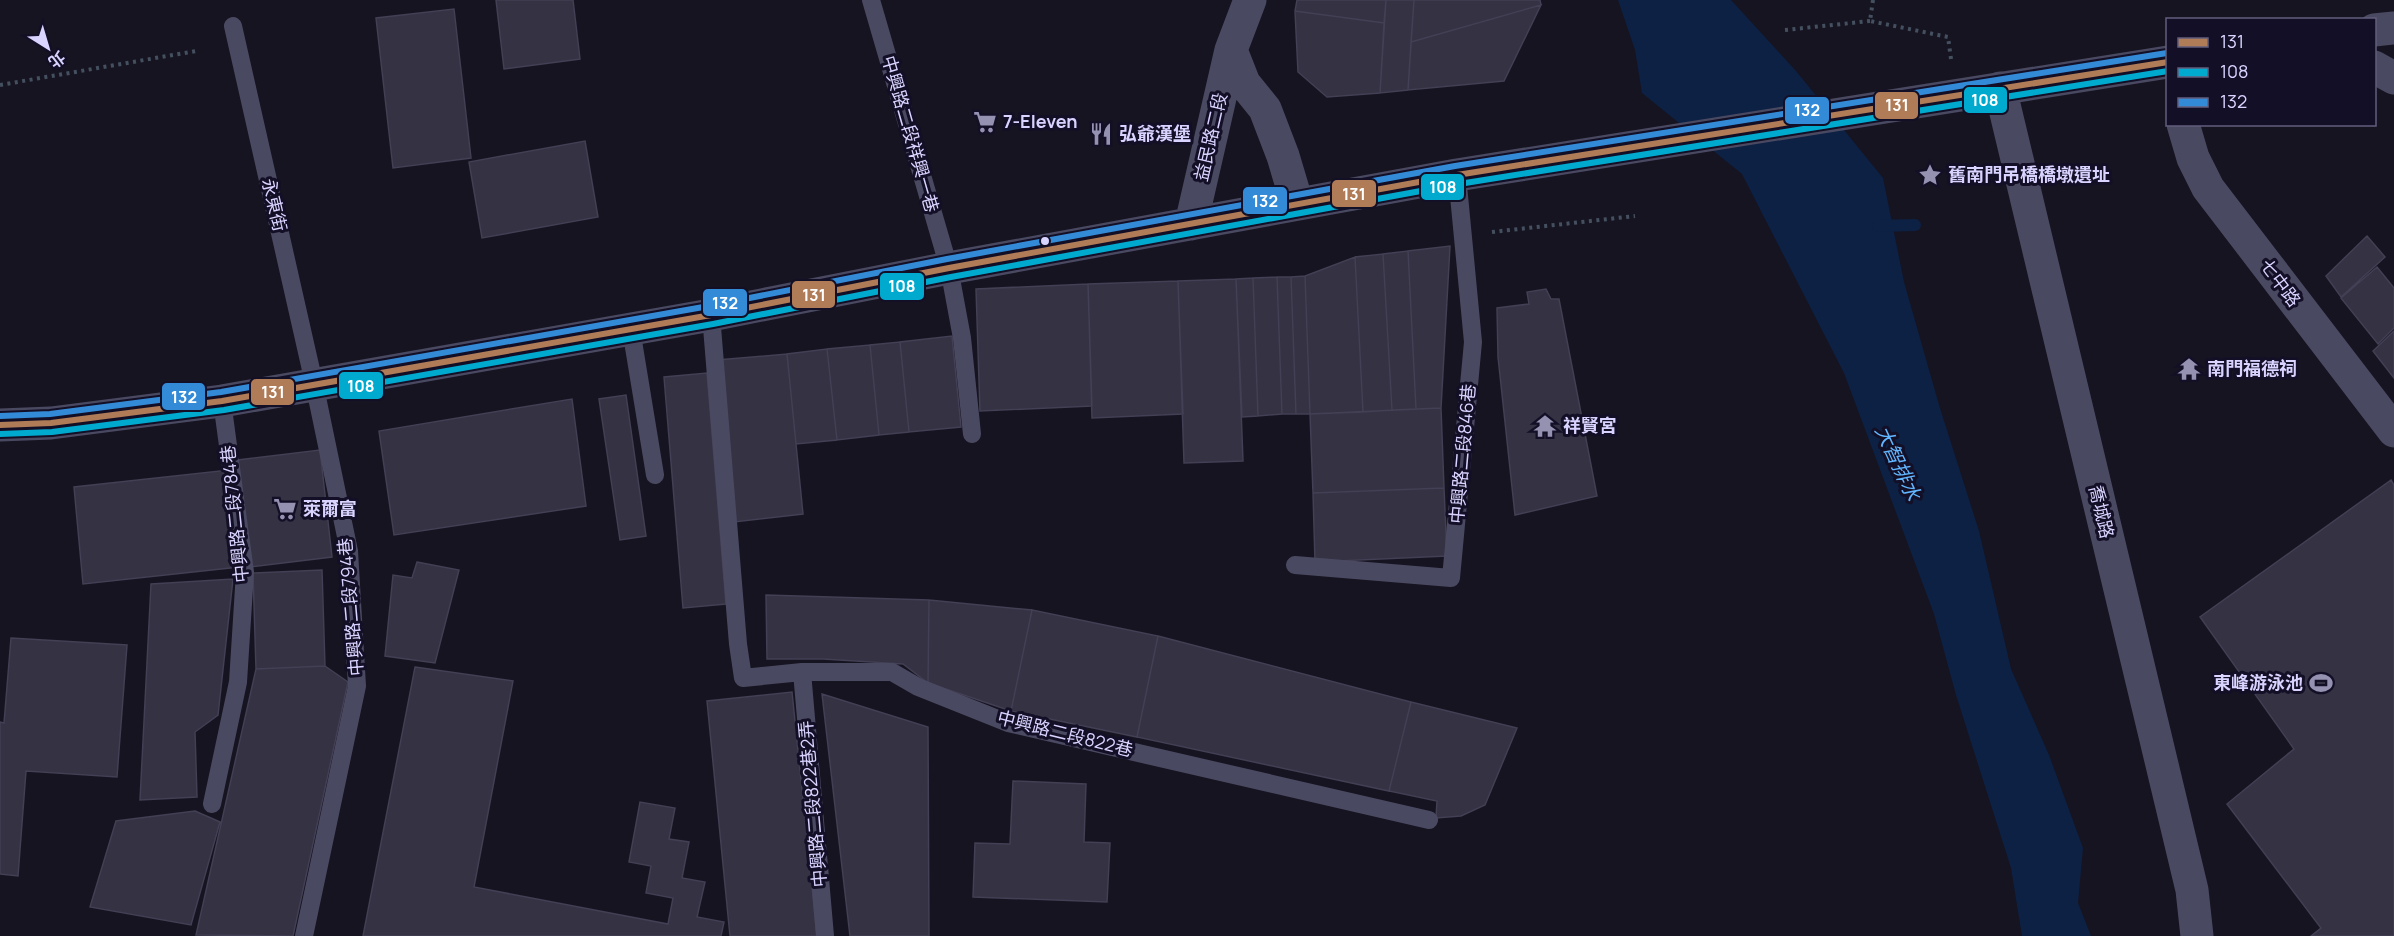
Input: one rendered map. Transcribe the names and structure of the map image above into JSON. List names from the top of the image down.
{
  "streets": {
    "street": ["益民路二段", "七中路", "喬城路"],
    "lane": [
      "中興路二段祥興一巷",
      "永東街",
      "中興路二段846巷",
      "中興路二段784巷",
      "中興路二段794巷",
      "中興路二段822巷",
      "中興路二段822巷2弄"
    ]
  },
  "crossings": [
    ["永東街", "中興路二段794巷"],
    ["中興路二段822巷", "中興路二段822巷2弄"]
  ],
  "water": ["大智排水"],
  "places": {
    "supermarket": ["7-Eleven", "萊爾富"],
    "restaurant": ["弘爺漢堡"],
    "place": ["舊南門吊橋橋墩遺址"],
    "temple": ["南門福德祠", "祥賢宮"],
    "sports": ["東峰游泳池"]
  },
  "lines": ["transit line 132", "transit line 131", "transit line 108"],
  "legend": ["131", "108", "132"],
  "north": "bottom right"
}
